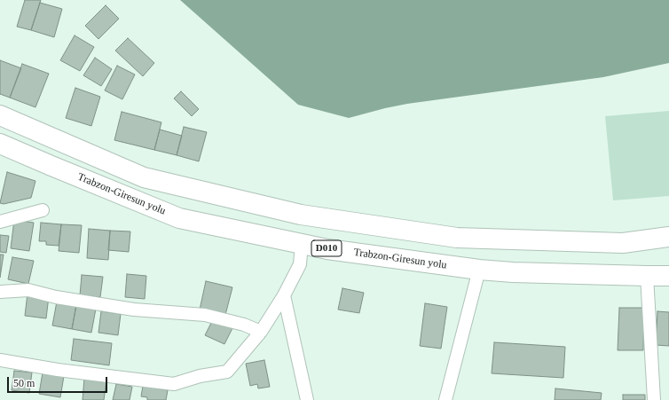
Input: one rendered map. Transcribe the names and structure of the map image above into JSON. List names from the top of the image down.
{
  "streets": {
    "highway": ["Trabzon-Giresun yolu", "D010"]
  },
  "scale_bar": "50 m"
}
